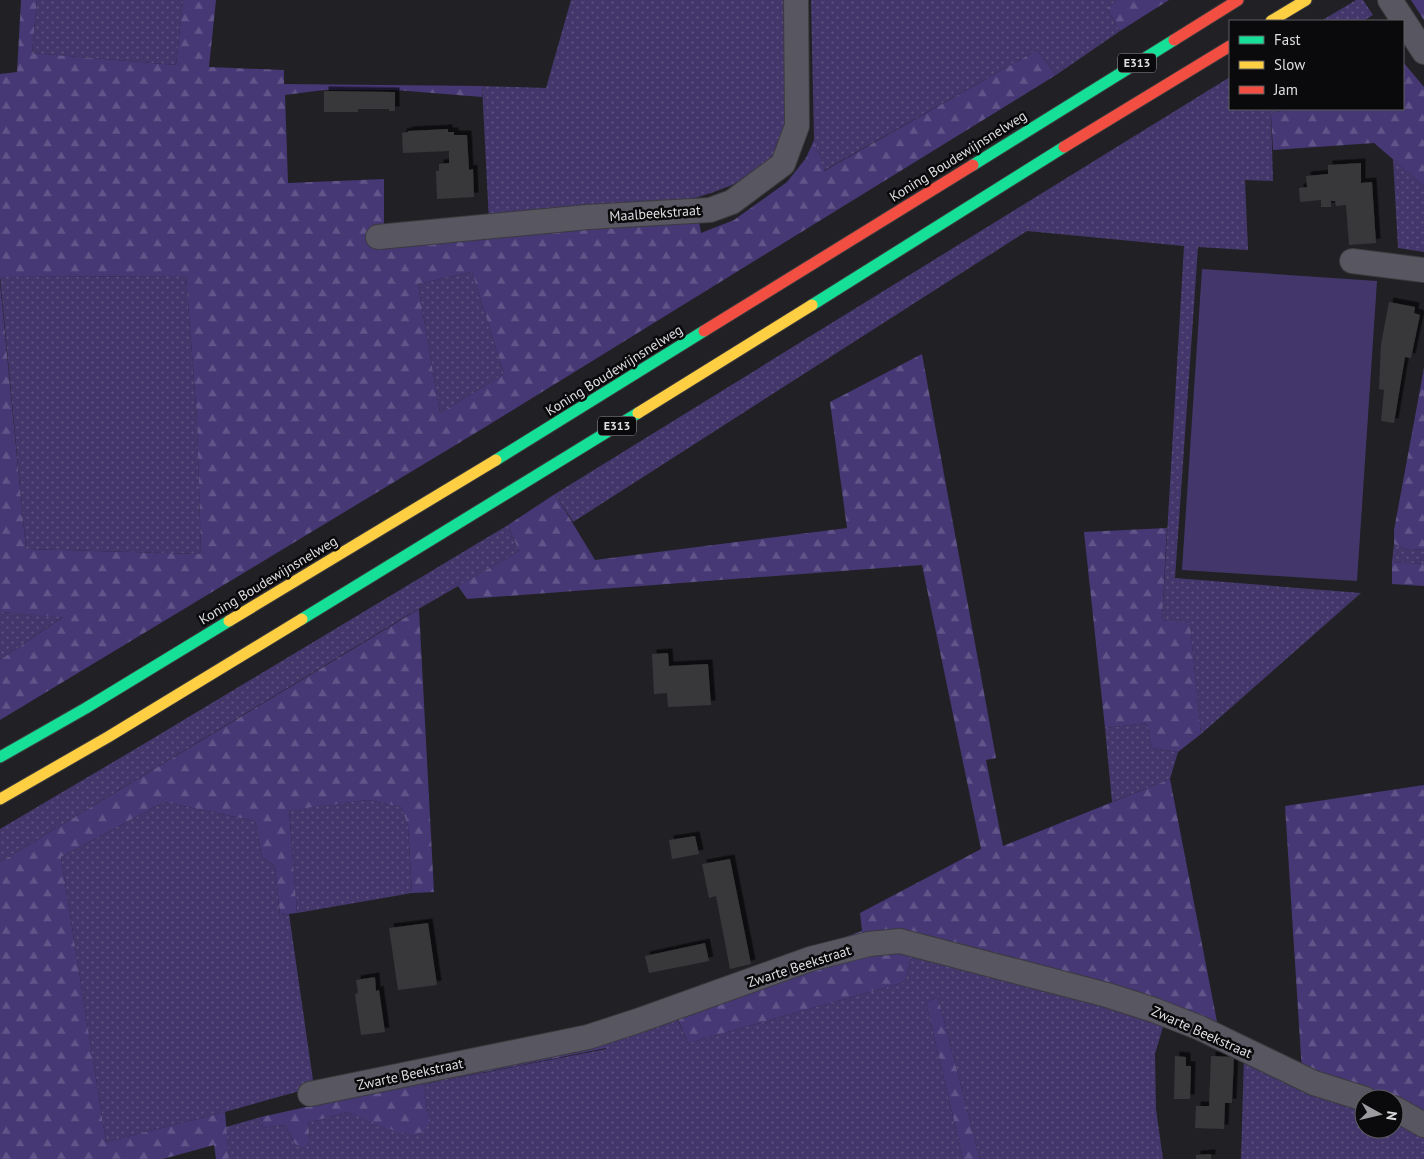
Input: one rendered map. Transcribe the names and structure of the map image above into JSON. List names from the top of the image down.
{
  "streets": {
    "highway": ["E313", "Koning Boudewijnsnelweg"],
    "street": ["Maalbeekstraat", "Zwarte Beekstraat"]
  },
  "legend": ["Fast", "Slow", "Jam"],
  "north": "right"
}
